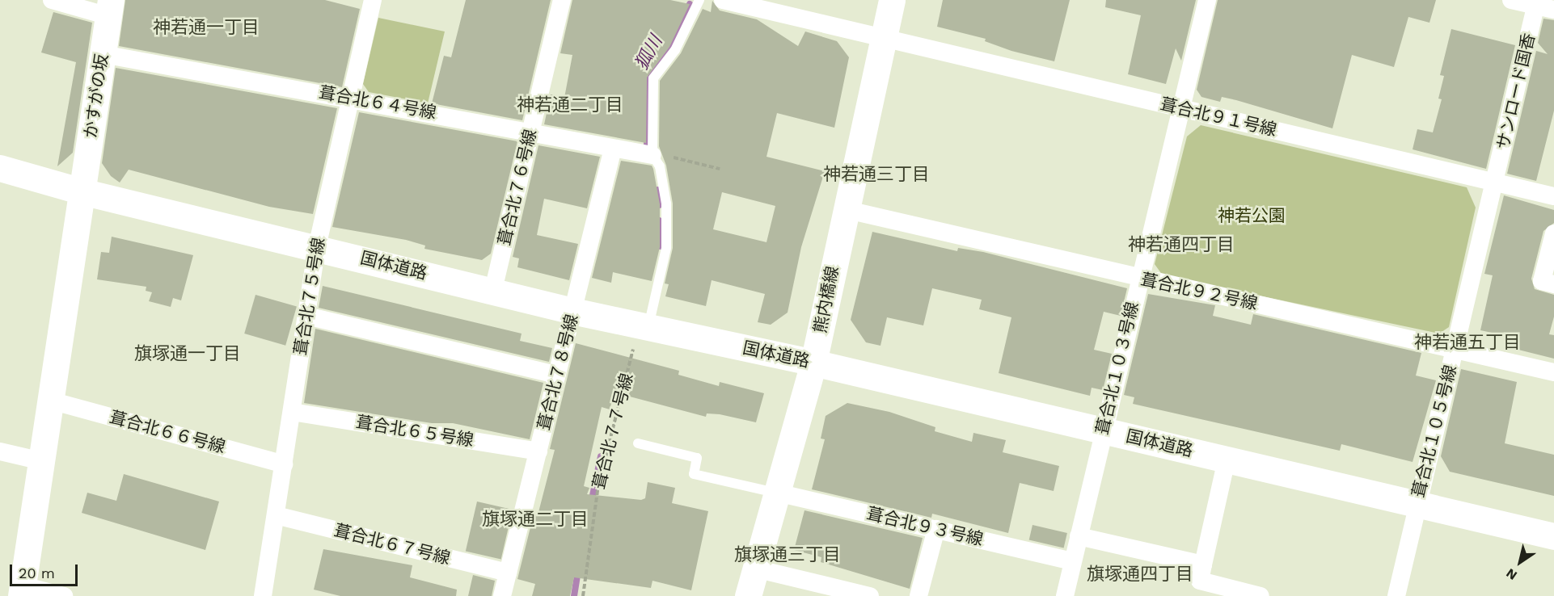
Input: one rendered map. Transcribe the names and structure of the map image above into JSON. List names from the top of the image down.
{
  "streets": {
    "street": [
      "サンロード国香",
      "かすがの坂",
      "葺合北６４号線",
      "葺合北９１号線",
      "葺合北７６号線",
      "国体道路",
      "葺合北９２号線",
      "葺合北７５号線",
      "熊内橋線",
      "葺合北１０３号線",
      "葺合北７８号線",
      "葺合北６５号線",
      "葺合北１０５号線",
      "葺合北６６号線",
      "葺合北９３号線",
      "葺合北６７号線"
    ],
    "path": ["葺合北７７号線"]
  },
  "crossings": [
    ["サンロード国香", "葺合北９１号線"],
    ["サンロード国香", "葺合北１０５号線"],
    ["かすがの坂", "葺合北６４号線"],
    ["かすがの坂", "国体道路"],
    ["かすがの坂", "葺合北６６号線"],
    ["葺合北６４号線", "葺合北７６号線"],
    ["葺合北６４号線", "葺合北７５号線"],
    ["葺合北６４号線", "葺合北７８号線"],
    ["葺合北９１号線", "熊内橋線"],
    ["葺合北９１号線", "葺合北１０３号線"],
    ["葺合北９１号線", "葺合北１０５号線"],
    ["葺合北７６号線", "国体道路"],
    ["国体道路", "葺合北７５号線"],
    ["国体道路", "熊内橋線"],
    ["国体道路", "葺合北１０３号線"],
    ["国体道路", "葺合北７８号線"],
    ["国体道路", "葺合北７７号線"],
    ["国体道路", "葺合北１０５号線"],
    ["葺合北９２号線", "熊内橋線"],
    ["葺合北９２号線", "葺合北１０３号線"],
    ["葺合北９２号線", "葺合北１０５号線"],
    ["葺合北７５号線", "葺合北６５号線"],
    ["葺合北７５号線", "葺合北６６号線"],
    ["葺合北７５号線", "葺合北６７号線"],
    ["熊内橋線", "葺合北９３号線"],
    ["葺合北１０３号線", "葺合北９３号線"],
    ["葺合北７８号線", "葺合北６５号線"],
    ["葺合北７８号線", "葺合北６７号線"]
  ],
  "districts": [
    "神若通一丁目",
    "神若通二丁目",
    "神若通三丁目",
    "神若通四丁目",
    "神若通五丁目",
    "旗塚通一丁目",
    "旗塚通二丁目",
    "旗塚通三丁目",
    "旗塚通四丁目"
  ],
  "water": ["狐川"],
  "parks": ["神若公園"],
  "scale_bar": "20 m",
  "north": "bottom left"
}
